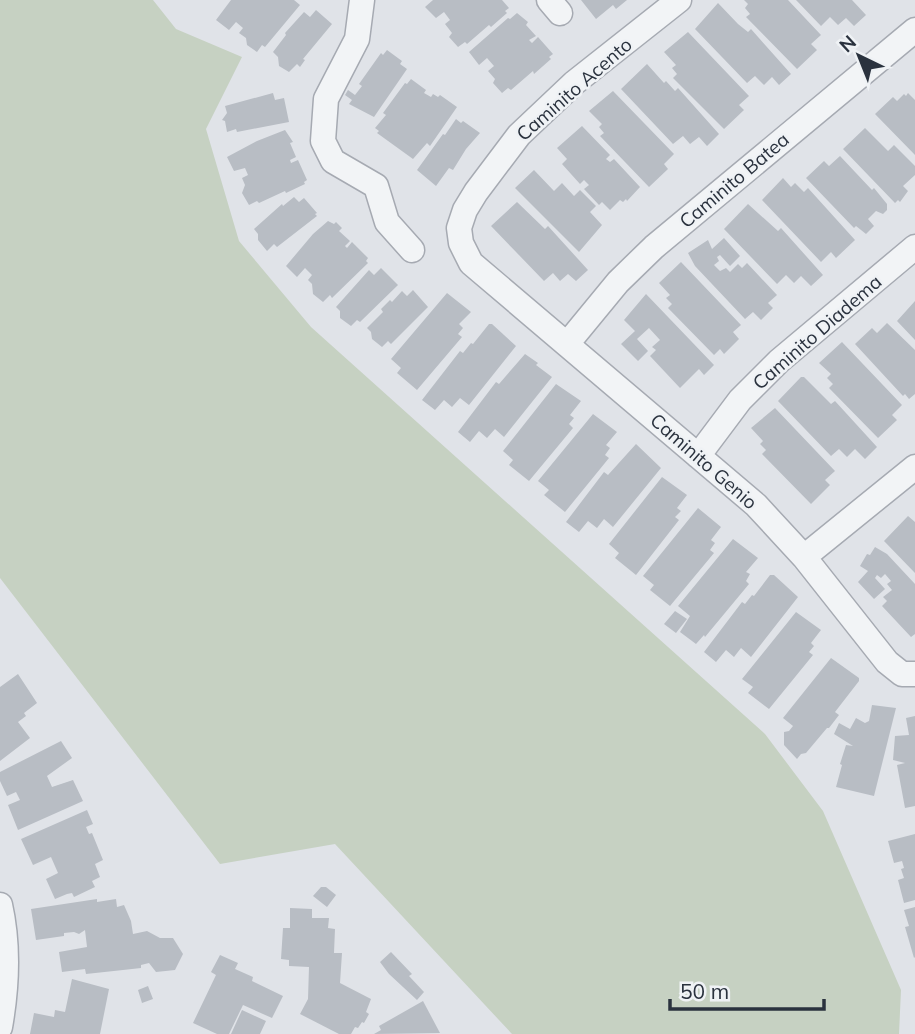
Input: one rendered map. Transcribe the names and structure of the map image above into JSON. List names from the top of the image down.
{
  "streets": {
    "street": [
      "Caminito Acento",
      "Caminito Batea",
      "Caminito Diadema",
      "Caminito Genio"
    ]
  },
  "crossings": [
    ["Caminito Acento", "Caminito Genio"],
    ["Caminito Batea", "Caminito Genio"],
    ["Caminito Diadema", "Caminito Genio"]
  ],
  "scale_bar": "50 m",
  "north": "top left"
}
